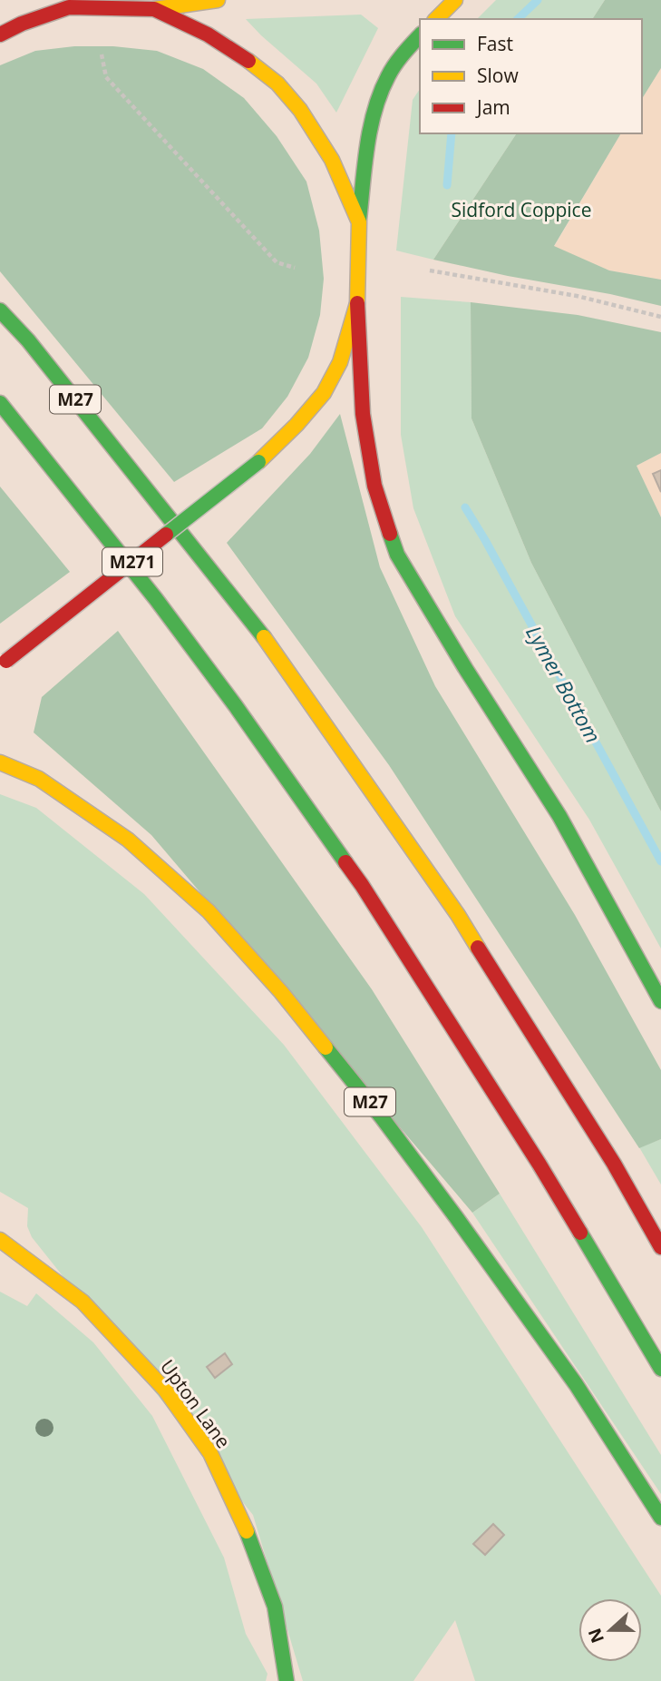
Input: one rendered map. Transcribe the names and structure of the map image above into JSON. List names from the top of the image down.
{
  "streets": {
    "main road": ["M27", "M271", "Upton Lane"]
  },
  "water": ["Lymer Bottom"],
  "parks": ["Sidford Coppice"],
  "legend": ["Fast", "Slow", "Jam"],
  "north": "left"
}
